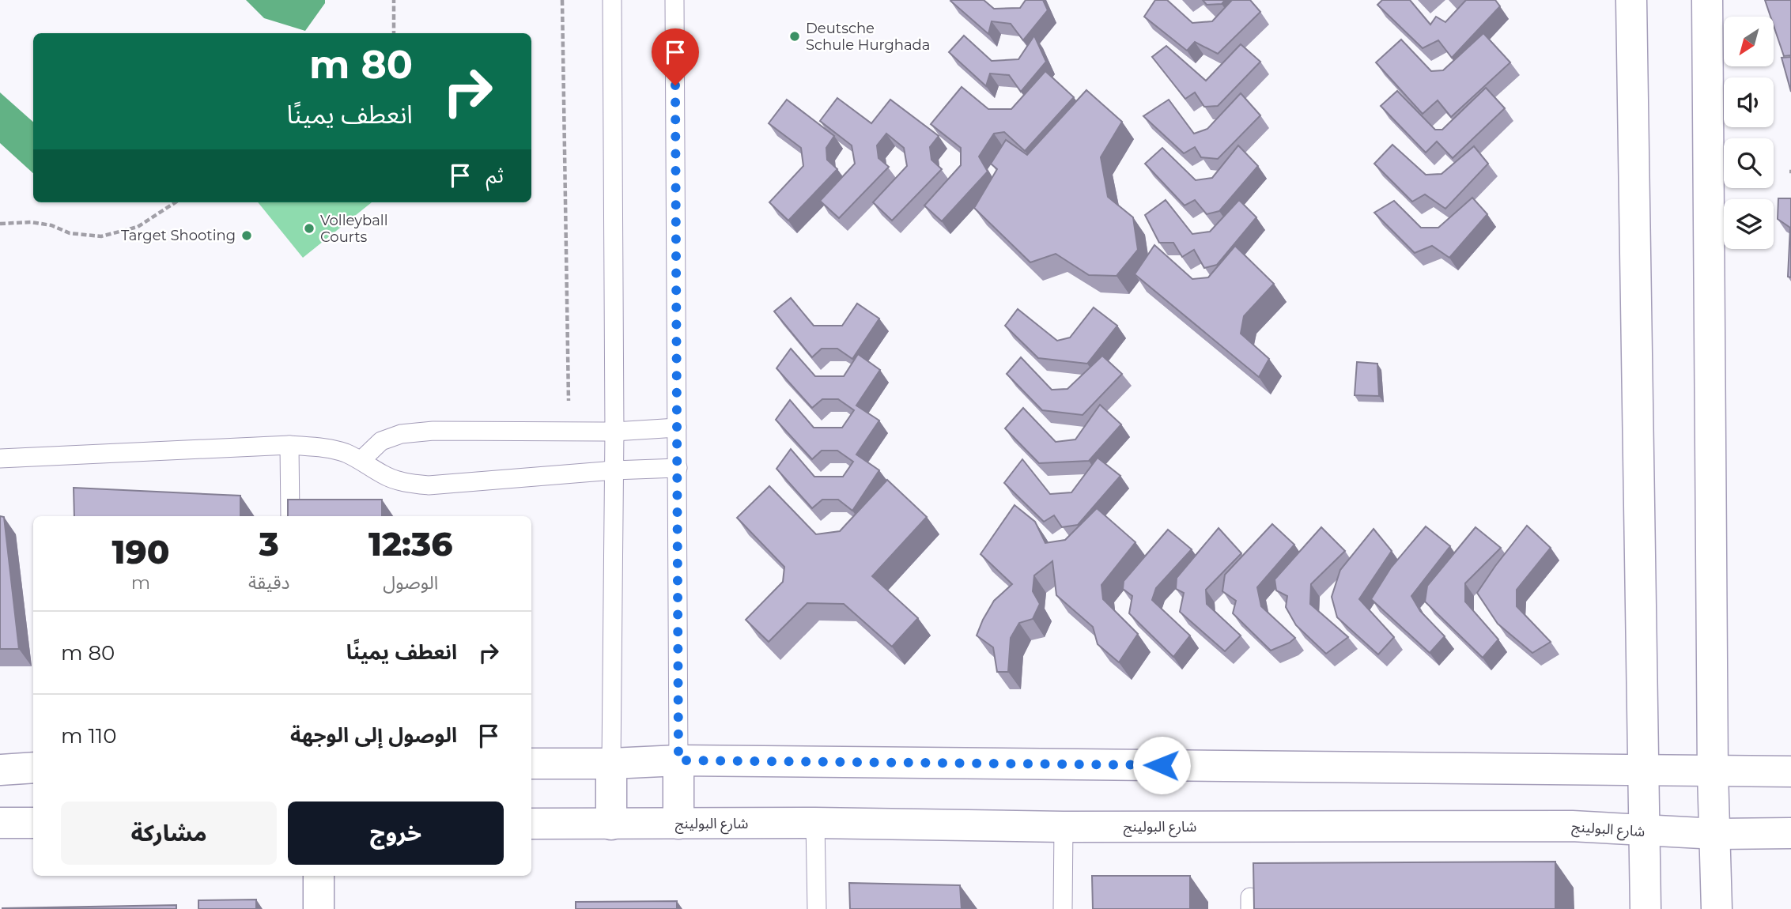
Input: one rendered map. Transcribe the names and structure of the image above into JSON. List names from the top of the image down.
{
  "streets": {
    "street": ["شارع البولينج"]
  },
  "places": ["Deutsche Schule Hurghada", "Volleyball Courts", "Target Shooting"],
  "north": "bottom left",
  "page": {
    "turn": ["80 m", "انعطف يمينًا"],
    "then": "ثم",
    "eta": [
      "12:36",
      "الوصول",
      "3",
      "دقيقة",
      "190",
      "m"
    ],
    "list": [
      {
        "name": "انعطف يمينًا",
        "value": "80 m"
      },
      {
        "name": "الوصول إلى الوجهة",
        "value": "110 m"
      }
    ],
    "buttons": ["خروج", "مشاركة"]
  }
}
